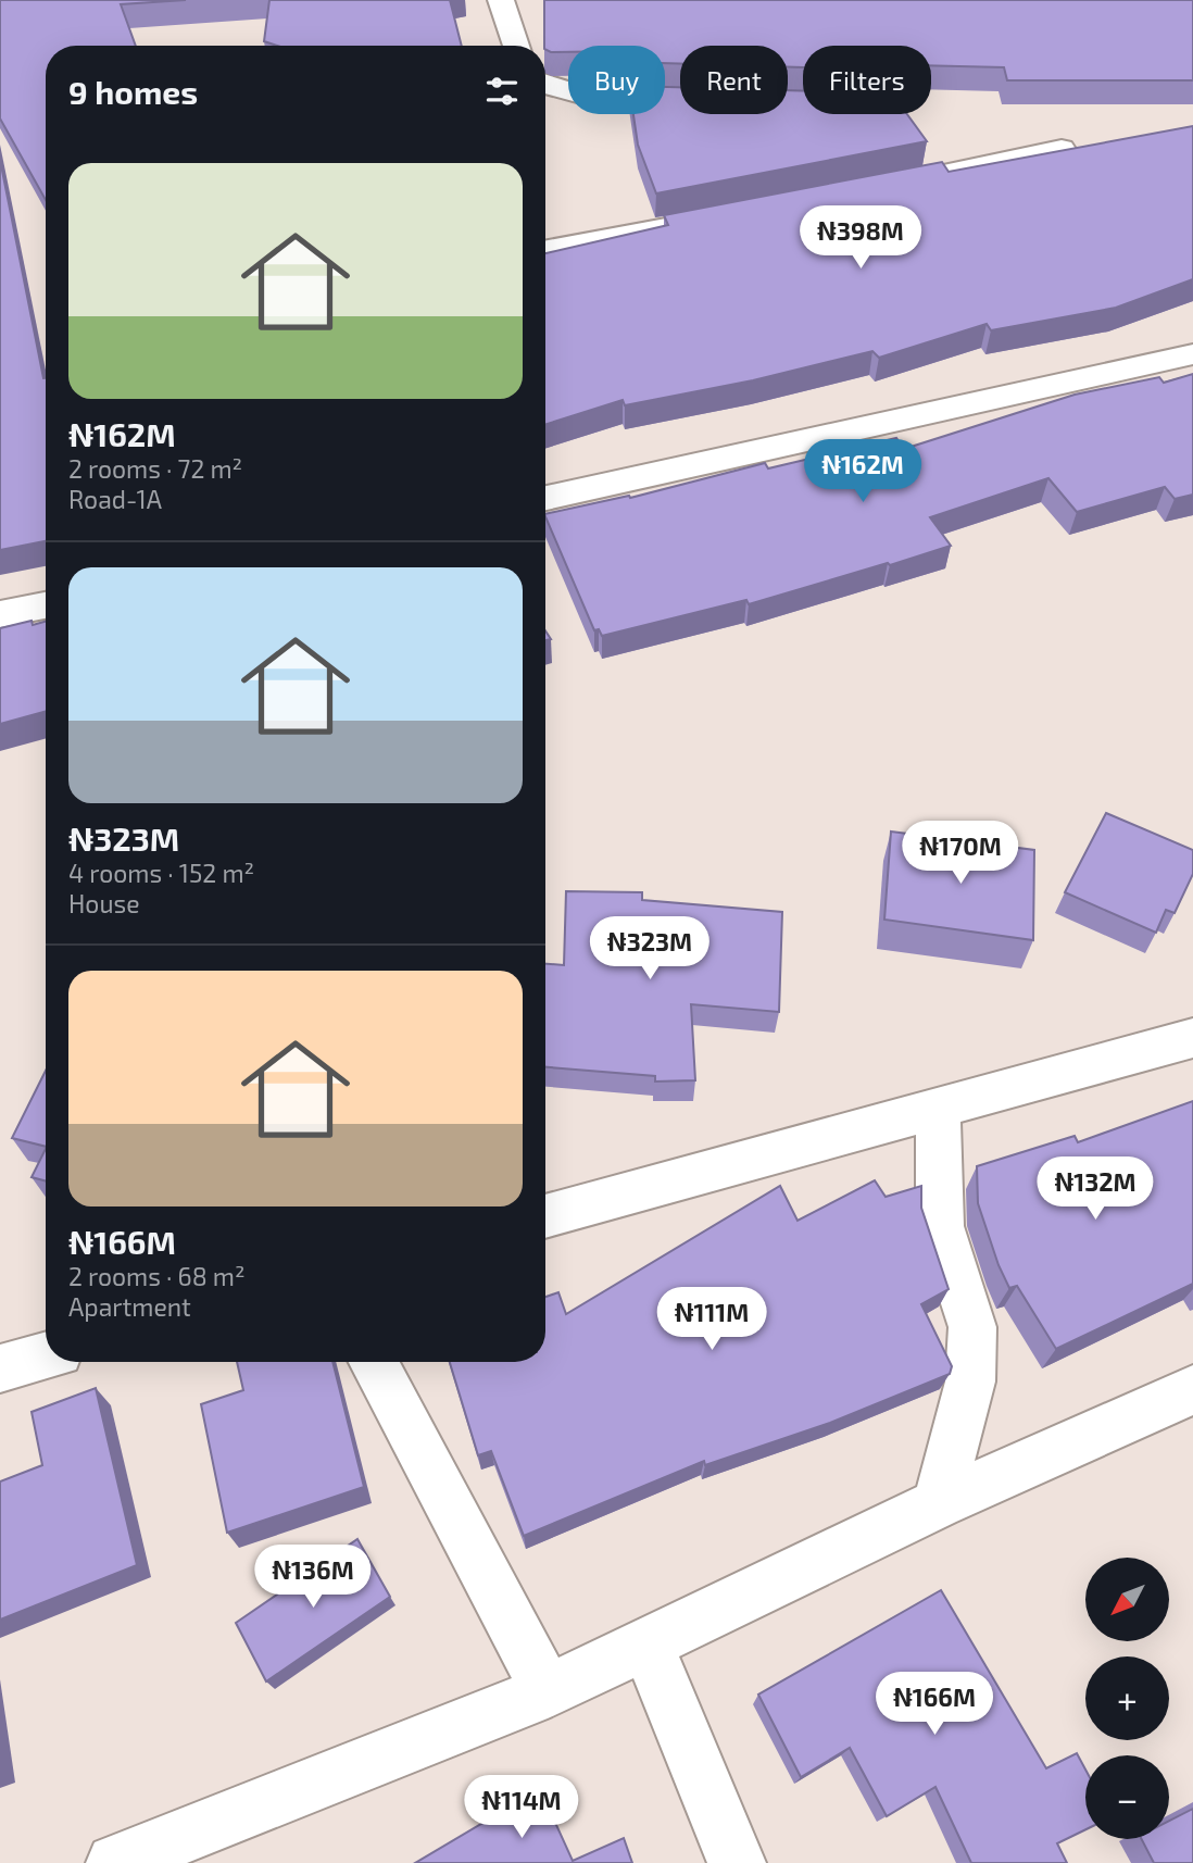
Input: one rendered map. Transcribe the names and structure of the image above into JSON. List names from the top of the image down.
{
  "north": "bottom left",
  "page": {
    "chip": ["Buy", "Rent", "Filters"],
    "heading": "9 homes",
    "list": [
      {
        "name": "₦162M",
        "note": "2 rooms · 72 m² · Road-1A"
      },
      {
        "name": "₦323M",
        "note": "4 rooms · 152 m² · House"
      },
      {
        "name": "₦166M",
        "note": "2 rooms · 68 m² · Apartment"
      }
    ],
    "price": [
      "₦398M",
      "₦162M",
      "₦170M",
      "₦323M",
      "₦132M",
      "₦111M",
      "₦136M",
      "₦166M",
      "₦114M"
    ],
    "map_buttons": ["+", "−"]
  }
}
